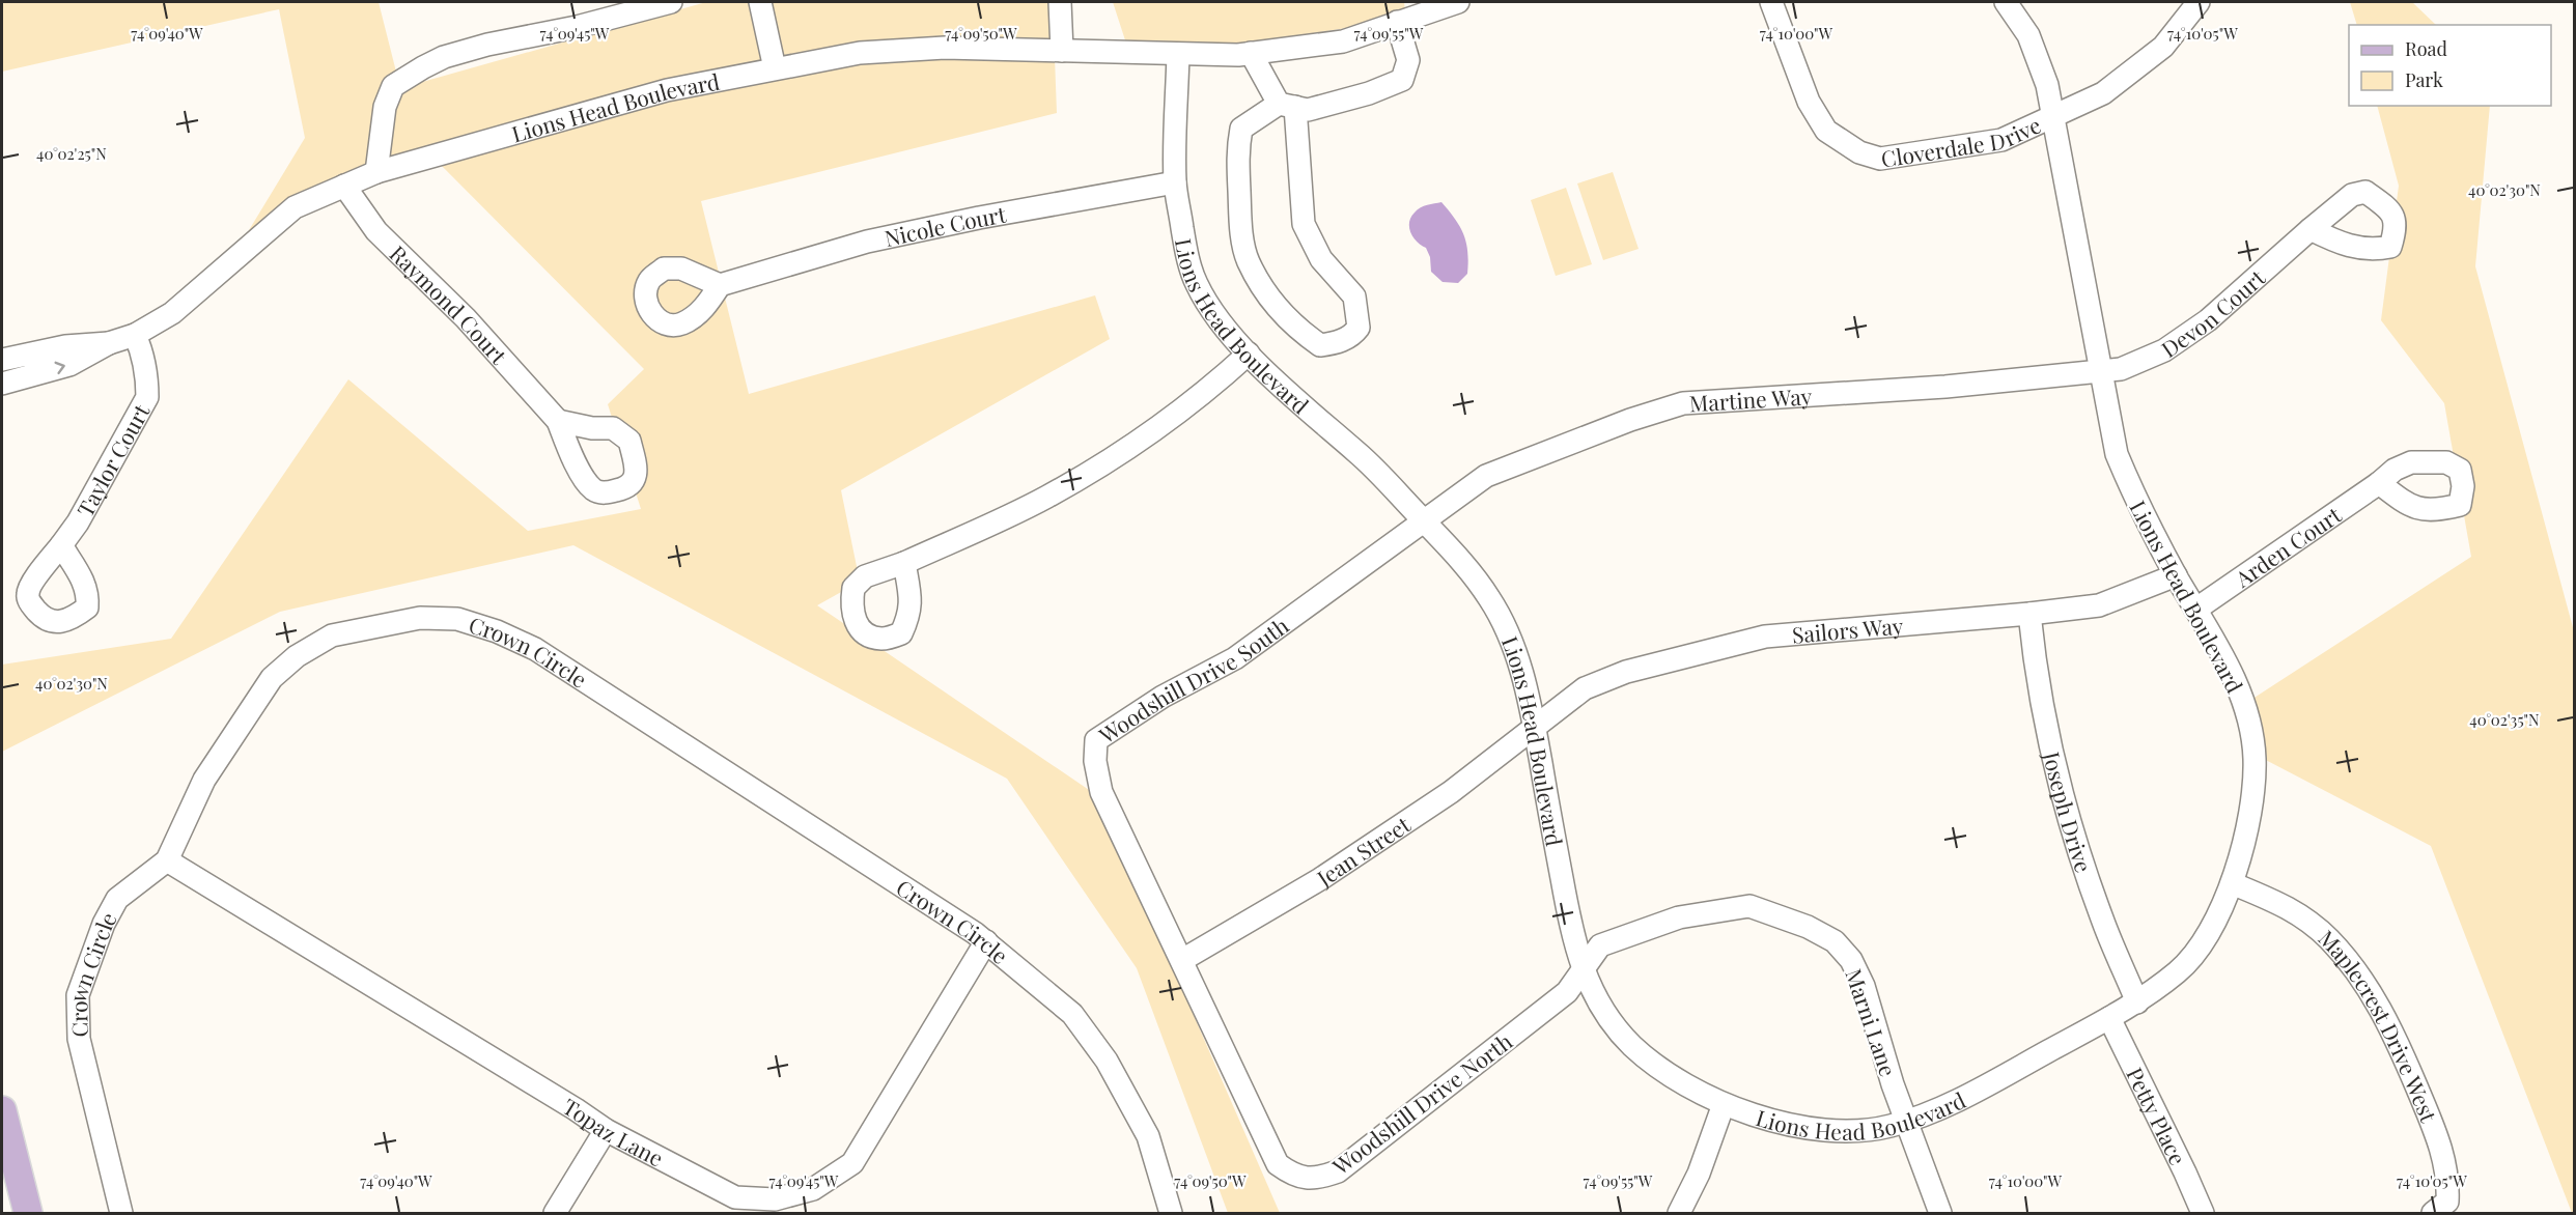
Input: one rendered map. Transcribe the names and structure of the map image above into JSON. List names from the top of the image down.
{
  "streets": {
    "street": [
      "Lions Head Boulevard",
      "Cloverdale Drive",
      "Nicole Court",
      "Raymond Court",
      "Devon Court",
      "Martine Way",
      "Taylor Court",
      "Arden Court",
      "Sailors Way",
      "Crown Circle",
      "Woodshill Drive South",
      "Joseph Drive",
      "Jean Street",
      "Marni Lane",
      "Maplecrest Drive West",
      "Woodshill Drive North",
      "Petty Place",
      "Topaz Lane"
    ]
  },
  "crossings": [
    ["Lions Head Boulevard", "Cloverdale Drive"],
    ["Lions Head Boulevard", "Nicole Court"],
    ["Lions Head Boulevard", "Raymond Court"],
    ["Lions Head Boulevard", "Devon Court"],
    ["Lions Head Boulevard", "Martine Way"],
    ["Lions Head Boulevard", "Taylor Court"],
    ["Lions Head Boulevard", "Arden Court"],
    ["Lions Head Boulevard", "Sailors Way"],
    ["Lions Head Boulevard", "Woodshill Drive South"],
    ["Lions Head Boulevard", "Joseph Drive"],
    ["Lions Head Boulevard", "Jean Street"],
    ["Lions Head Boulevard", "Marni Lane"],
    ["Lions Head Boulevard", "Maplecrest Drive West"],
    ["Lions Head Boulevard", "Woodshill Drive North"],
    ["Lions Head Boulevard", "Petty Place"],
    ["Devon Court", "Martine Way"],
    ["Martine Way", "Woodshill Drive South"],
    ["Sailors Way", "Joseph Drive"],
    ["Sailors Way", "Jean Street"],
    ["Crown Circle", "Topaz Lane"],
    ["Woodshill Drive South", "Jean Street"],
    ["Woodshill Drive South", "Woodshill Drive North"],
    ["Jean Street", "Woodshill Drive North"],
    ["Marni Lane", "Woodshill Drive North"]
  ],
  "legend": ["Road", "Park"],
  "coordinates": [
    "74°09'40\"W",
    "74°09'45\"W",
    "74°09'50\"W",
    "74°09'55\"W",
    "74°10'00\"W",
    "74°10'05\"W",
    "40°02'25\"N",
    "40°02'30\"N",
    "40°02'35\"N"
  ]
}
